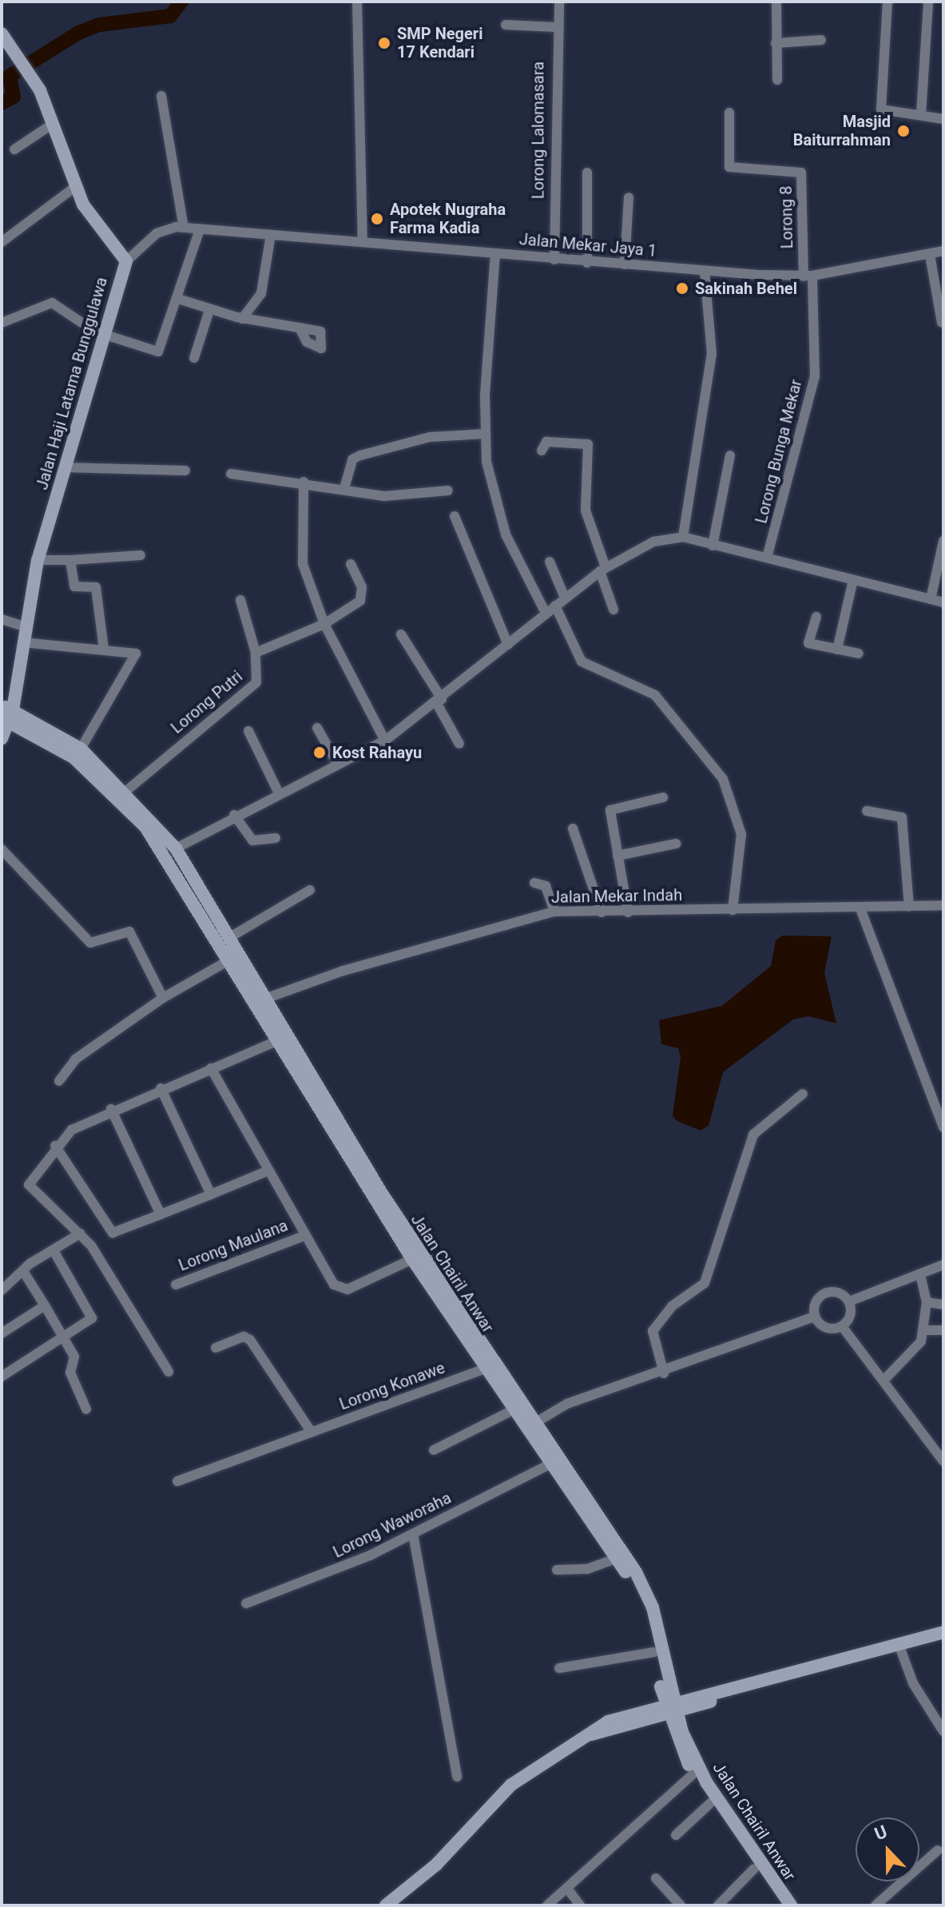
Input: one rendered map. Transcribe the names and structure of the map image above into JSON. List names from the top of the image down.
{
  "streets": {
    "main road": ["Jalan Haji Latama Bunggulawa", "Jalan Chairil Anwar"],
    "street": [
      "Lorong Lalomasara",
      "Lorong 8",
      "Jalan Mekar Jaya 1",
      "Lorong Bunga Mekar",
      "Lorong Putri",
      "Jalan Mekar Indah",
      "Lorong Maulana",
      "Lorong Konawe",
      "Lorong Waworaha"
    ]
  },
  "crossings": [
    ["Lorong Lalomasara", "Jalan Mekar Jaya 1"],
    ["Lorong 8", "Jalan Mekar Jaya 1"],
    ["Lorong 8", "Lorong Bunga Mekar"],
    ["Jalan Mekar Jaya 1", "Jalan Haji Latama Bunggulawa"],
    ["Jalan Mekar Jaya 1", "Lorong Bunga Mekar"],
    ["Jalan Haji Latama Bunggulawa", "Jalan Chairil Anwar"],
    ["Lorong Putri", "Jalan Chairil Anwar"],
    ["Jalan Mekar Indah", "Jalan Chairil Anwar"],
    ["Jalan Chairil Anwar", "Lorong Konawe"],
    ["Jalan Chairil Anwar", "Lorong Waworaha"]
  ],
  "places": [
    "SMP Negeri 17 Kendari",
    "Masjid Baiturrahman",
    "Apotek Nugraha Farma Kadia",
    "Sakinah Behel",
    "Kost Rahayu"
  ],
  "north": "top"
}
